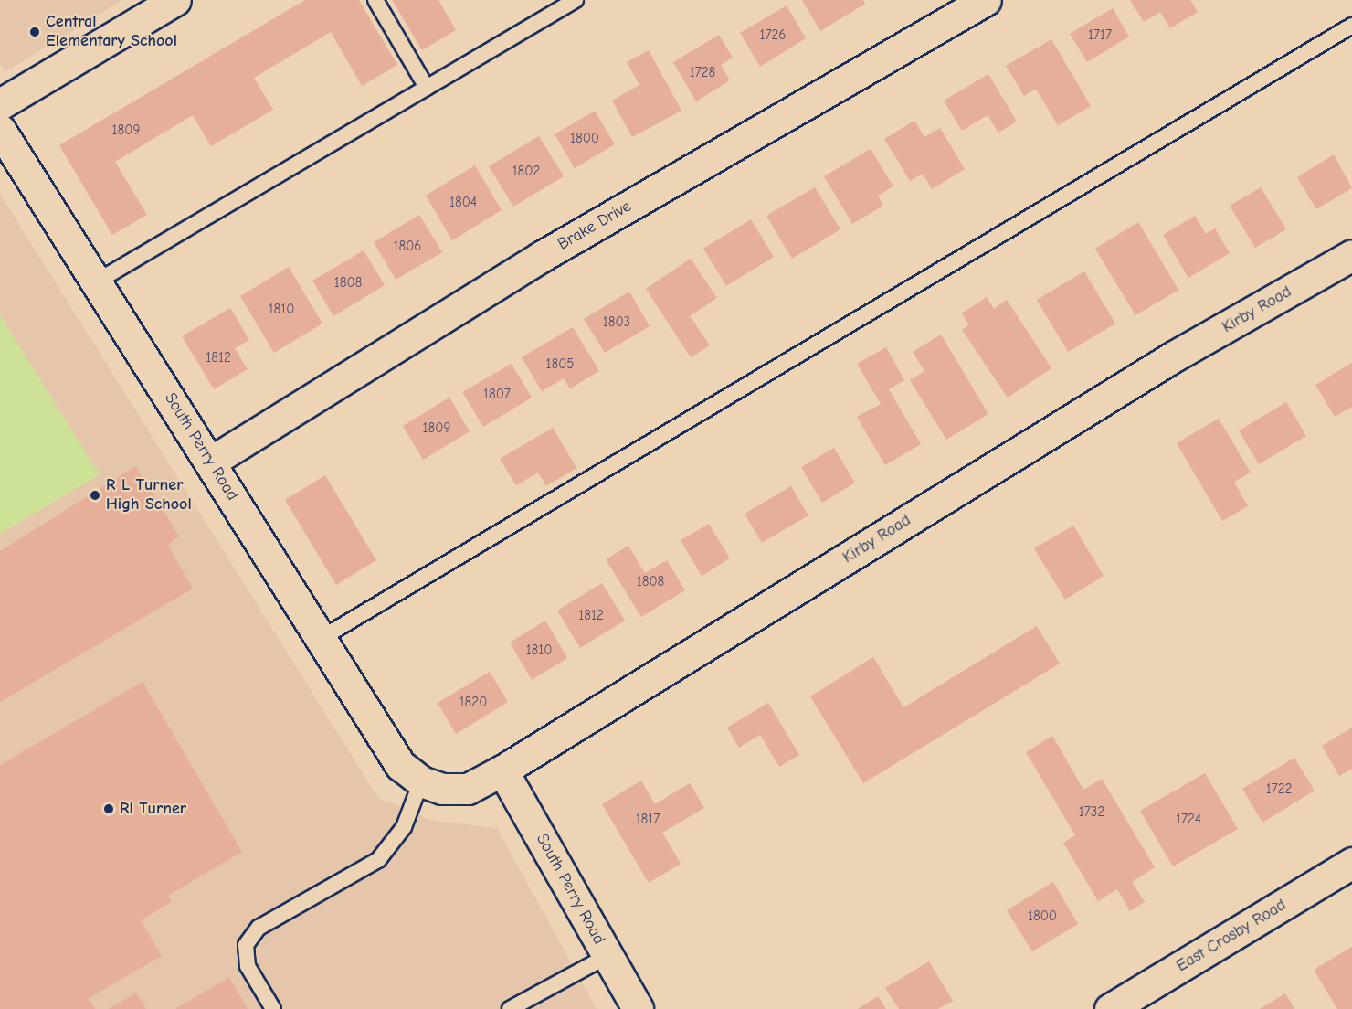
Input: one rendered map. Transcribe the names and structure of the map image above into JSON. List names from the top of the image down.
{
  "streets": {
    "street": [
      "Brake Drive",
      "Kirby Road",
      "South Perry Road",
      "East Crosby Road"
    ]
  },
  "crossings": [
    ["Brake Drive", "South Perry Road"],
    ["Kirby Road", "South Perry Road"]
  ],
  "places": ["Central Elementary School", "R L Turner High School", "Rl Turner"],
  "house_numbers": [
    "1726",
    "1717",
    "1728",
    "1809",
    "1800",
    "1802",
    "1804",
    "1806",
    "1808",
    "1810",
    "1803",
    "1812",
    "1805",
    "1807",
    "1809",
    "1808",
    "1812",
    "1810",
    "1820",
    "1722",
    "1732",
    "1817",
    "1724",
    "1800"
  ]
}
